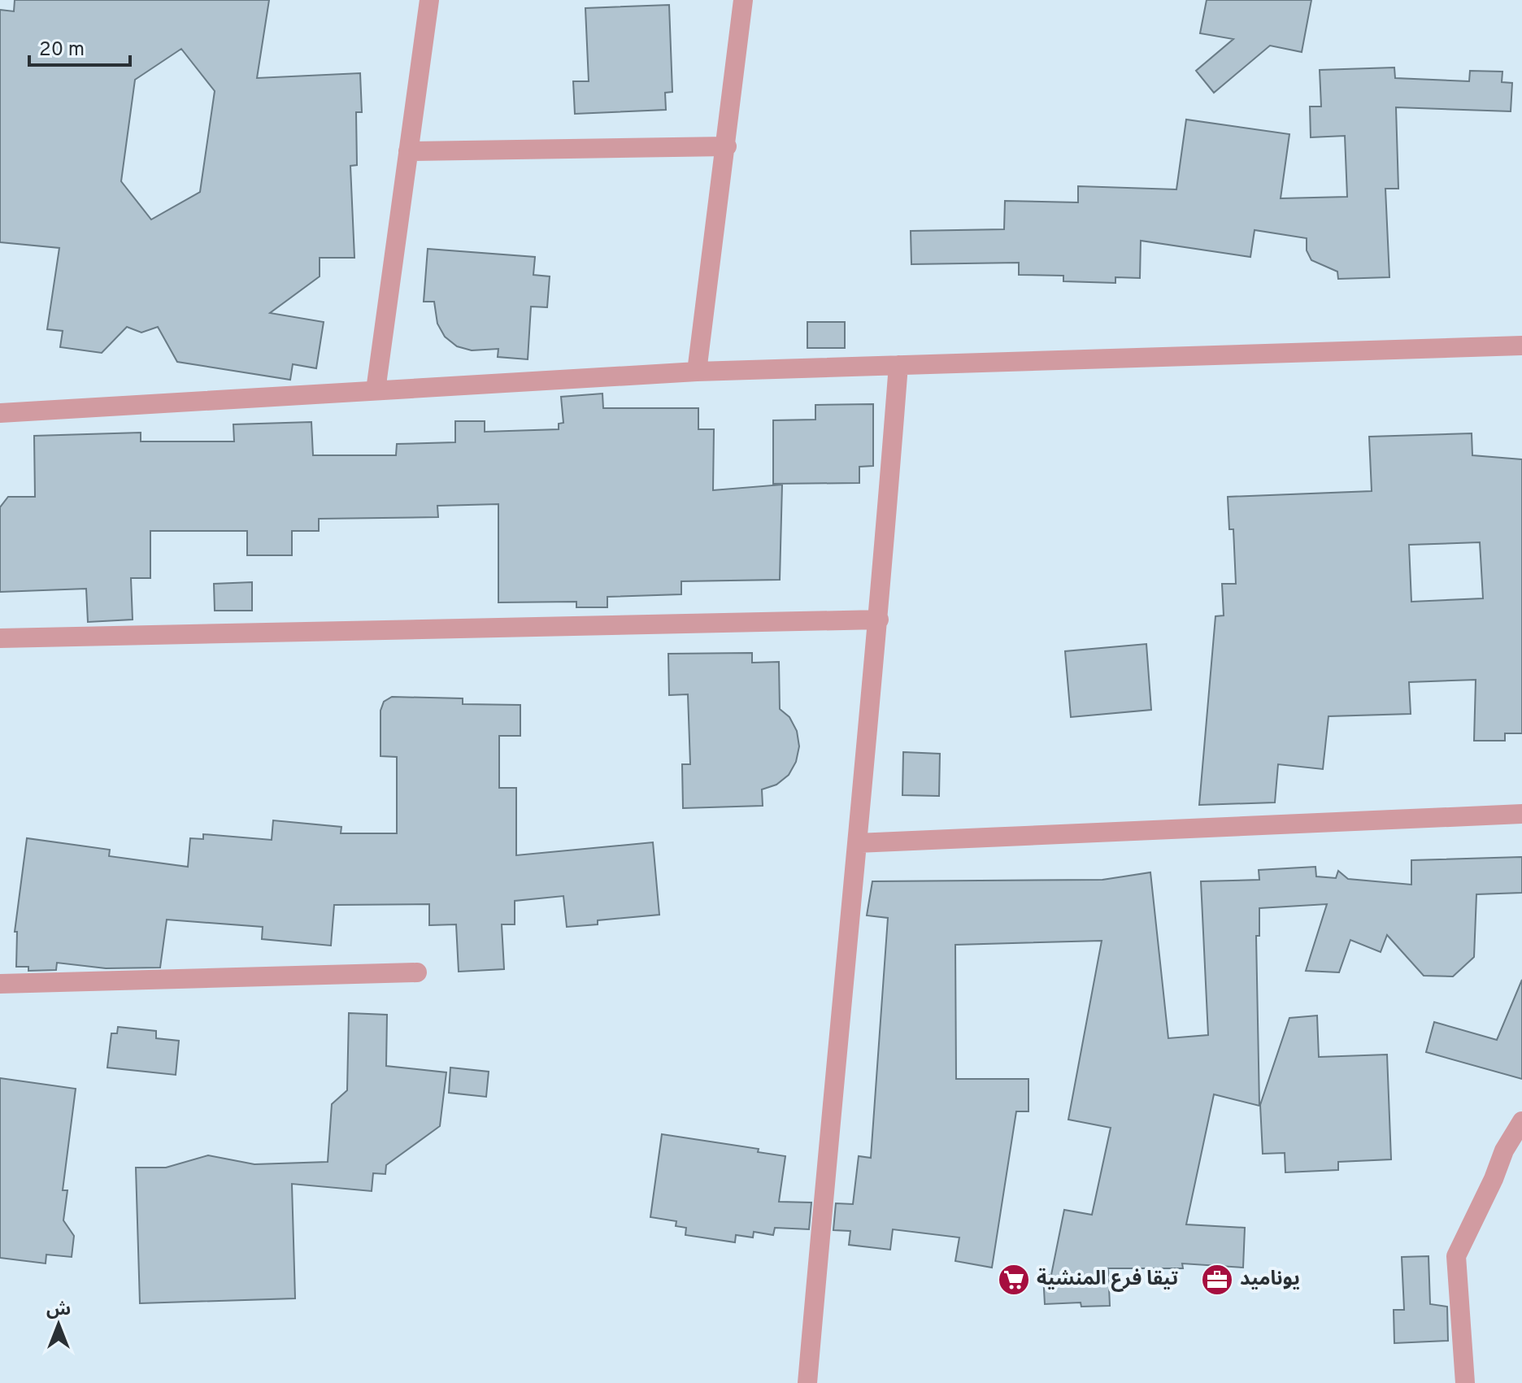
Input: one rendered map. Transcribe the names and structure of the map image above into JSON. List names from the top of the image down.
{
  "places": {
    "supermarket": ["تيقا فرع المنشية"],
    "office": ["يوناميد"]
  },
  "scale_bar": "20 m",
  "north": "top"
}
